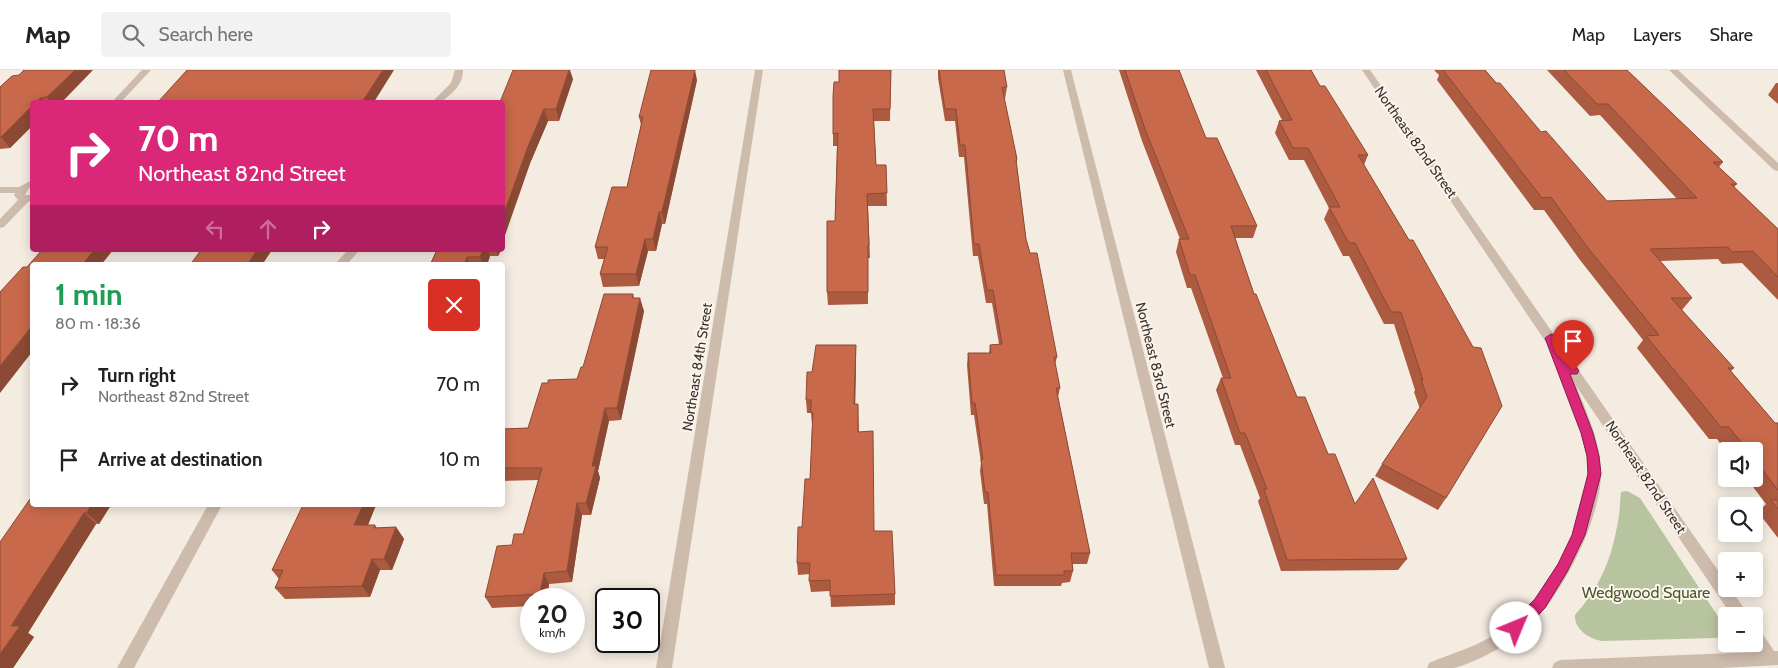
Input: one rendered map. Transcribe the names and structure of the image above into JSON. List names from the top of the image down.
{
  "streets": {
    "street": ["Northeast 82nd Street", "Northeast 83rd Street", "Northeast 84th Street"]
  },
  "parks": ["Wedgwood Square"],
  "page": {
    "header": "Map",
    "search": "Search here",
    "nav": ["Map", "Layers", "Share"],
    "turn": ["70 m", "Northeast 82nd Street"],
    "heading": ["1 min", "80 m · 18:36"],
    "list": [
      {
        "name": "Turn right",
        "note": "Northeast 82nd Street",
        "value": "70 m"
      },
      {
        "name": "Arrive at destination",
        "value": "10 m"
      }
    ],
    "map_buttons": ["+", "−"],
    "speed": "20 km/h",
    "limit": "30"
  }
}
